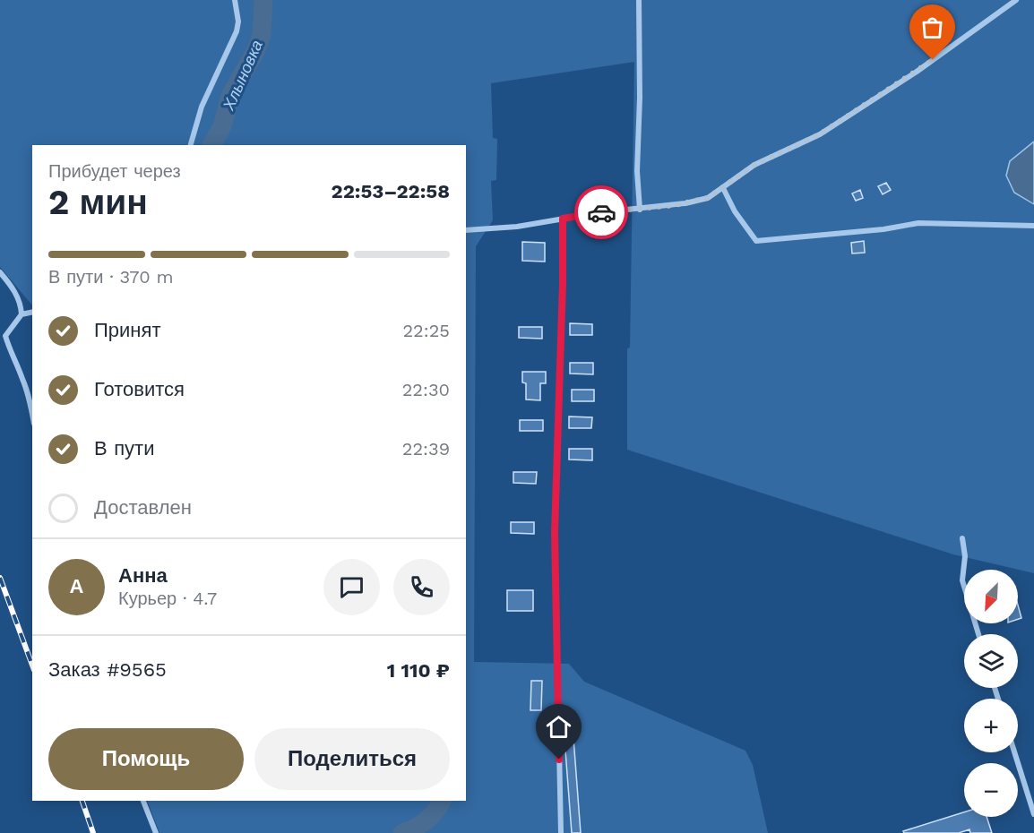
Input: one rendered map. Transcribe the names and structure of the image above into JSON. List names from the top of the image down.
{
  "water": ["Хлыновка"],
  "north": "bottom left",
  "page": {
    "heading": ["2 мин", "Прибудет через", "22:53–22:58"],
    "panel": [
      "Анна",
      "Курьер · 4.7",
      "Заказ #9565",
      "1 110 ₽"
    ],
    "bar": "В пути · 370 m",
    "list": [
      ["Принят", "22:25"],
      ["Готовится", "22:30"],
      ["В пути", "22:39"],
      "Доставлен"
    ],
    "round": "А",
    "map_buttons": ["+", "−"],
    "buttons": ["Помощь", "Поделиться"]
  }
}
